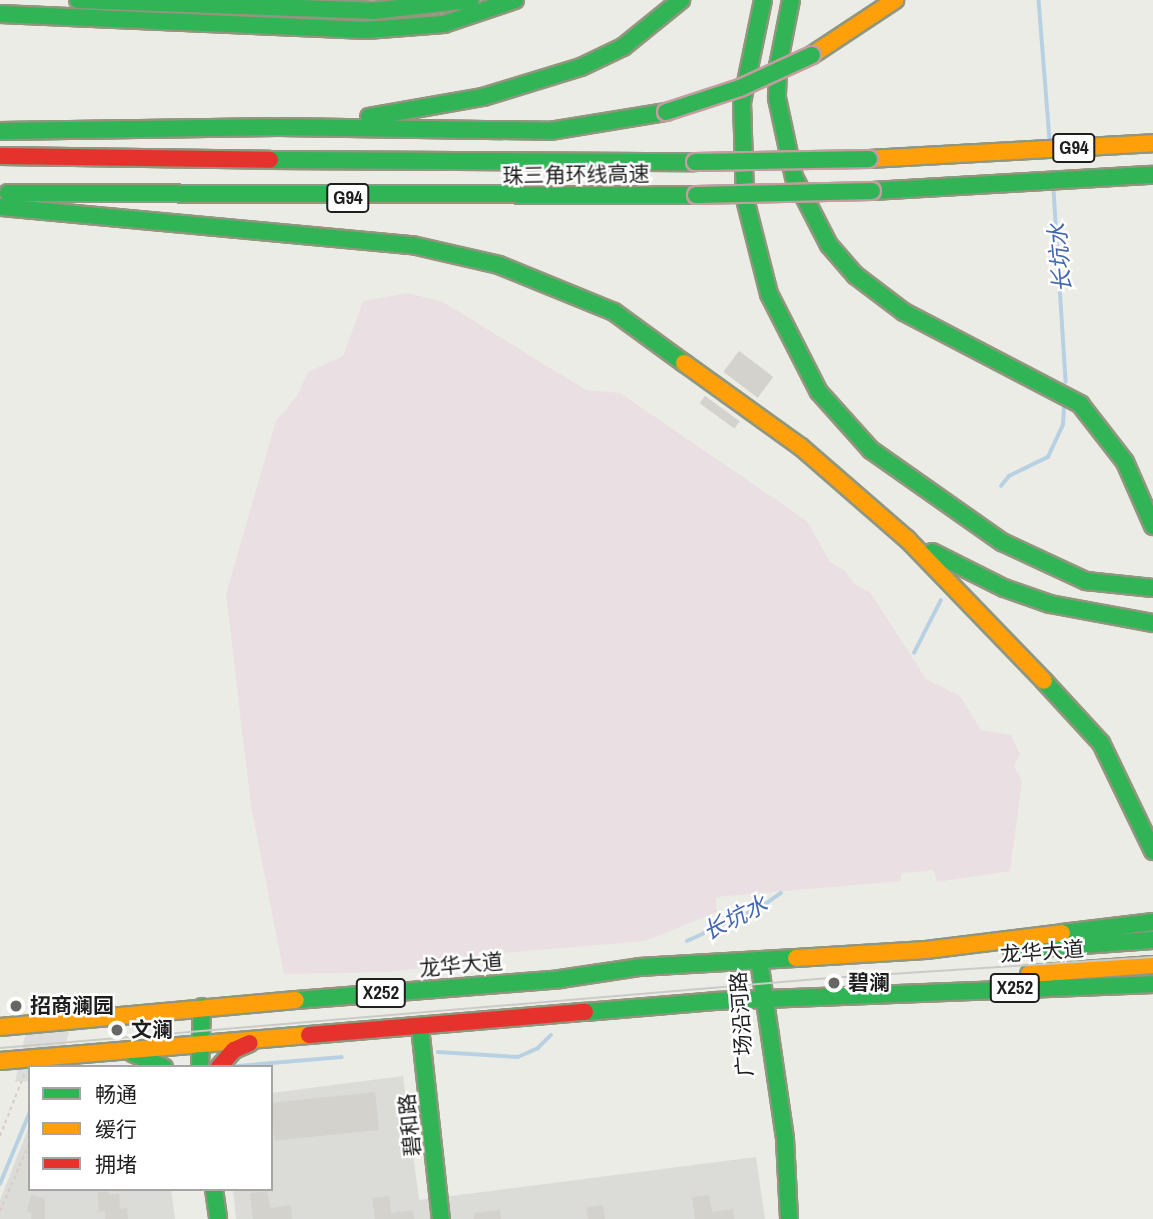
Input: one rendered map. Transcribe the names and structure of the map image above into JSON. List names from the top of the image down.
{
  "streets": {
    "main road": [
      "G94",
      "珠三角环线高速",
      "龙华大道",
      "X252",
      "广场沿河路",
      "碧和路"
    ]
  },
  "crossings": [
    ["龙华大道", "广场沿河路"],
    ["龙华大道", "碧和路"]
  ],
  "water": ["长坑水"],
  "places": ["碧澜", "招商澜园", "文澜"],
  "legend": ["畅通", "缓行", "拥堵"]
}
